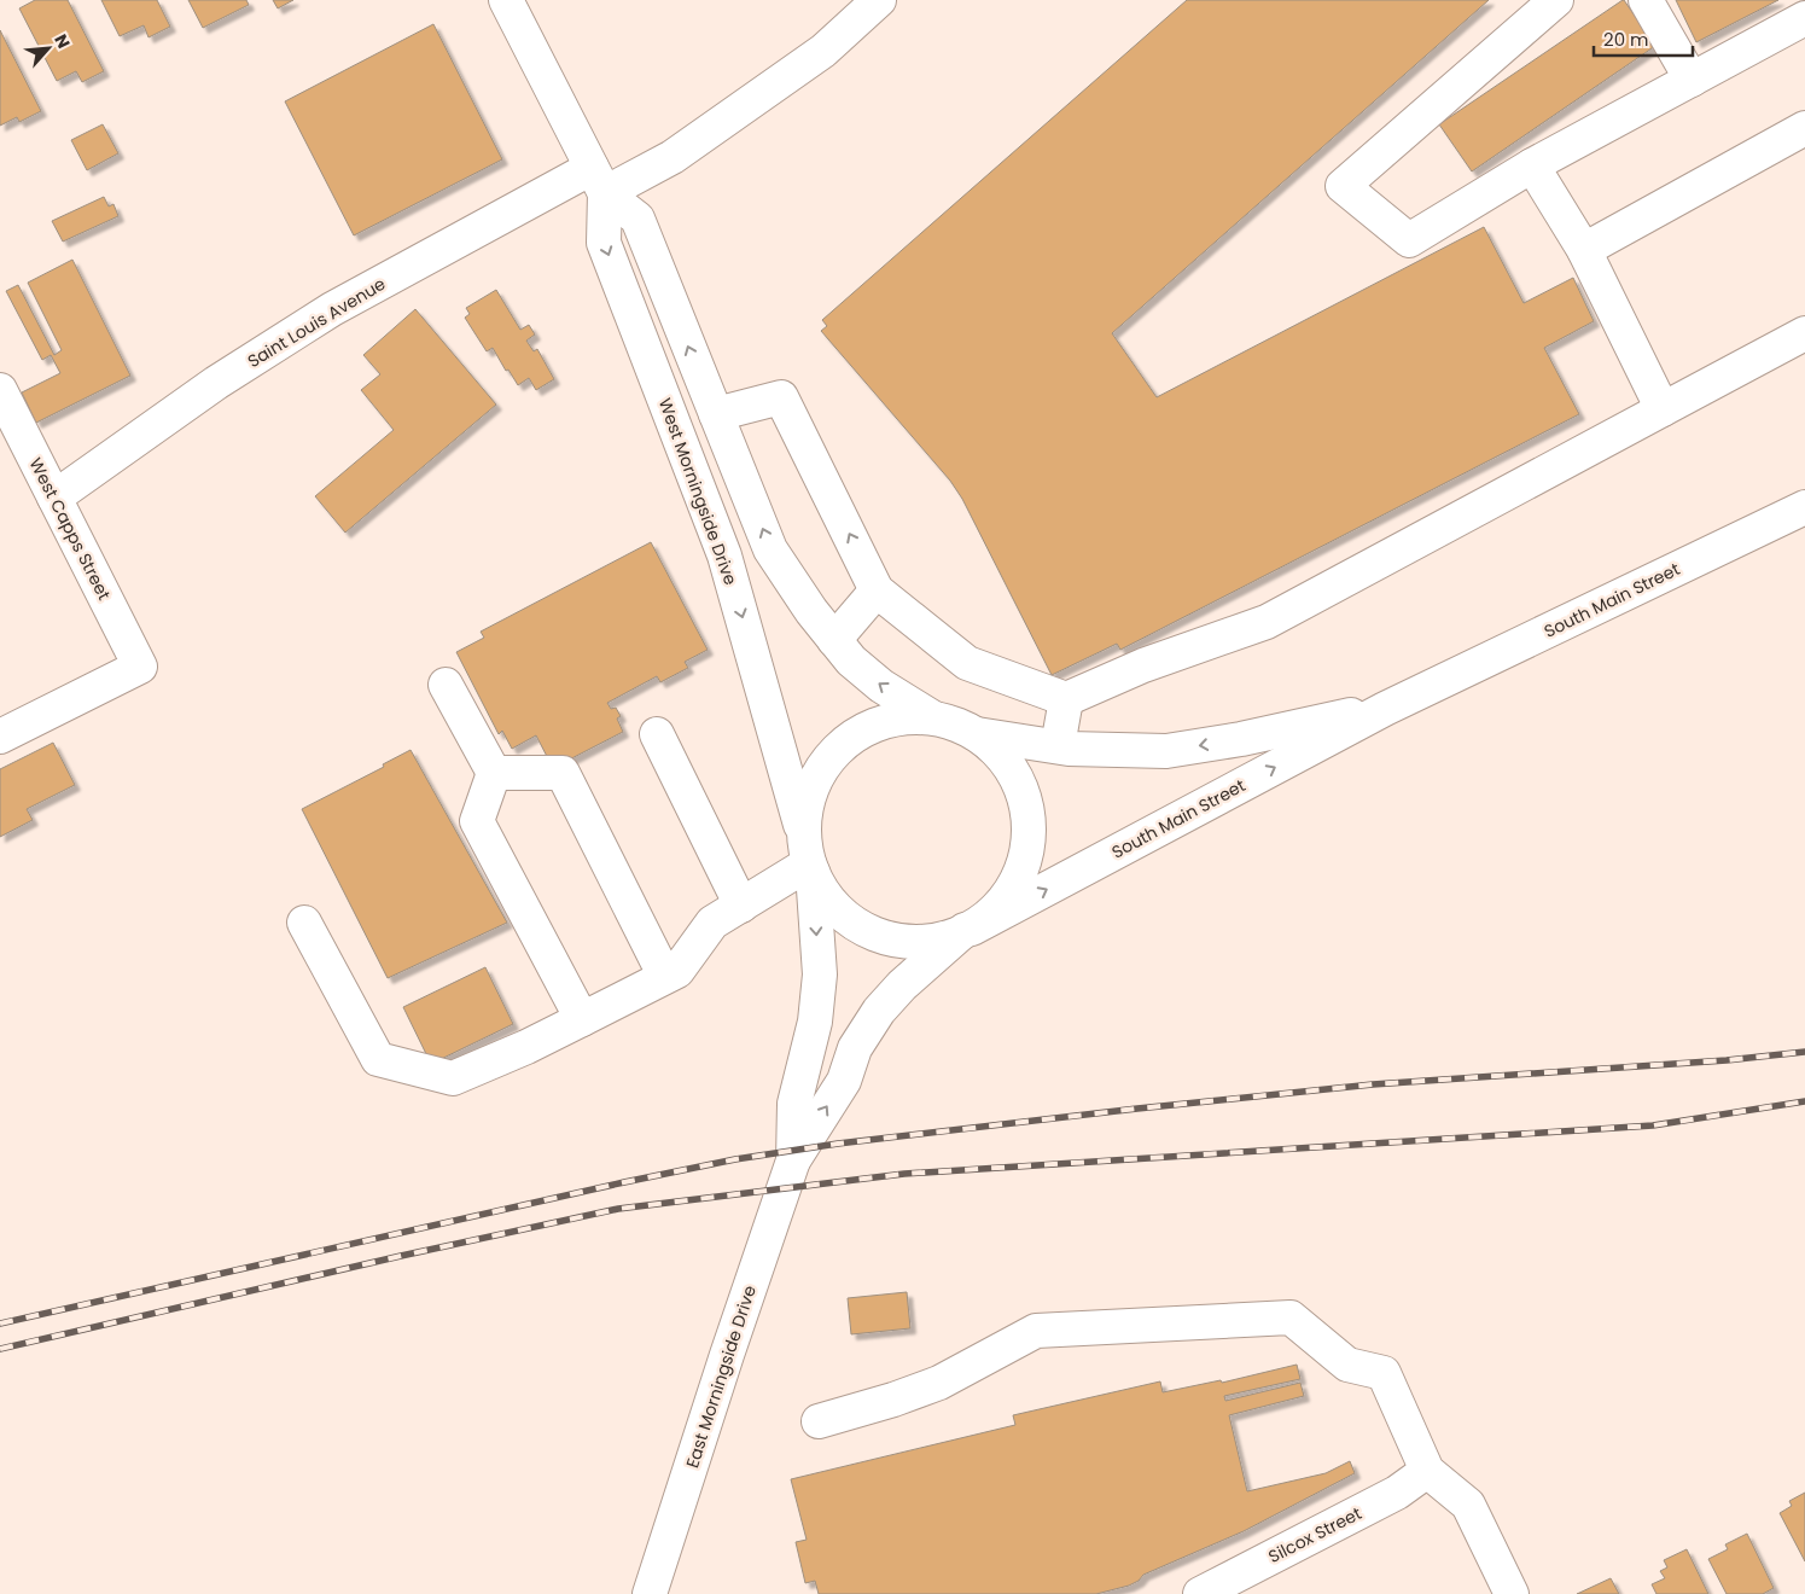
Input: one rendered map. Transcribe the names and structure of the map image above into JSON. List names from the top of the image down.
{
  "streets": {
    "street": [
      "Saint Louis Avenue",
      "West Morningside Drive",
      "West Capps Street",
      "South Main Street",
      "East Morningside Drive",
      "Silcox Street"
    ]
  },
  "crossings": [
    ["Saint Louis Avenue", "West Morningside Drive"],
    ["Saint Louis Avenue", "West Capps Street"]
  ],
  "scale_bar": "20 m",
  "north": "top right"
}
